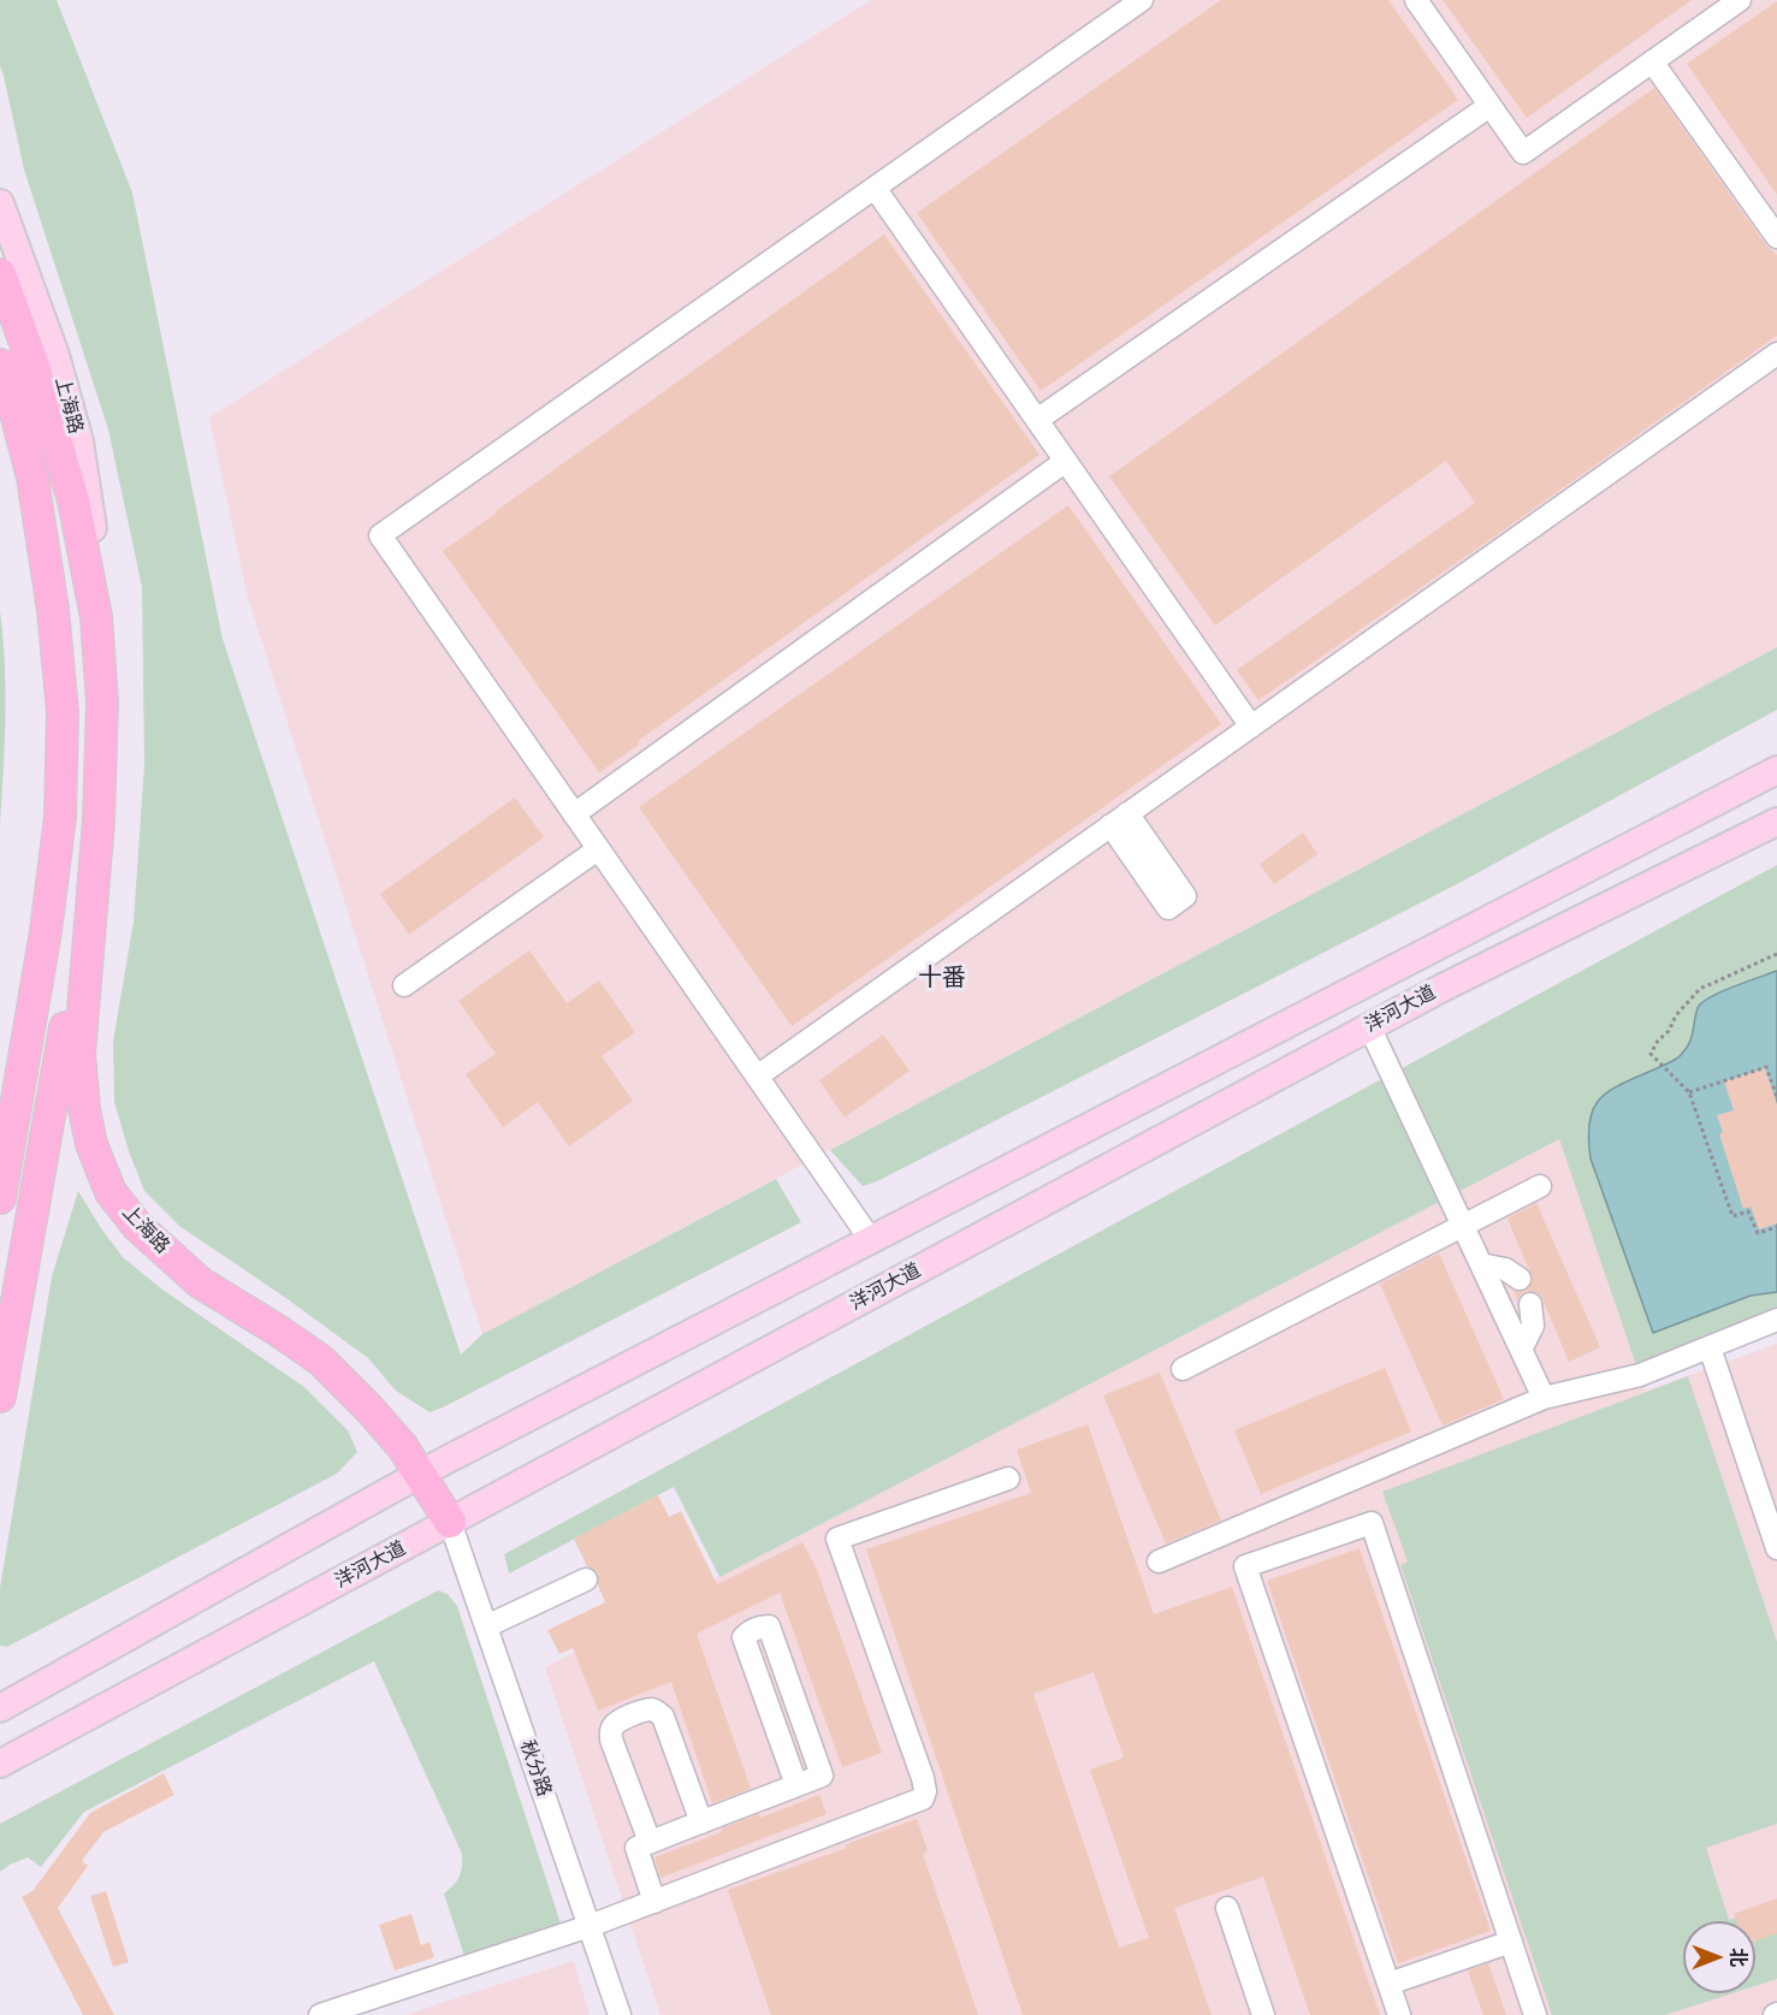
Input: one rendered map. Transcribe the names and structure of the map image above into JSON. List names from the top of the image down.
{
  "streets": {
    "highway": ["上海路"],
    "main road": ["洋河大道"],
    "street": ["秋分路"]
  },
  "crossings": [
    ["上海路", "洋河大道"],
    ["上海路", "秋分路"],
    ["洋河大道", "秋分路"]
  ],
  "districts": ["十番"],
  "north": "right"
}
